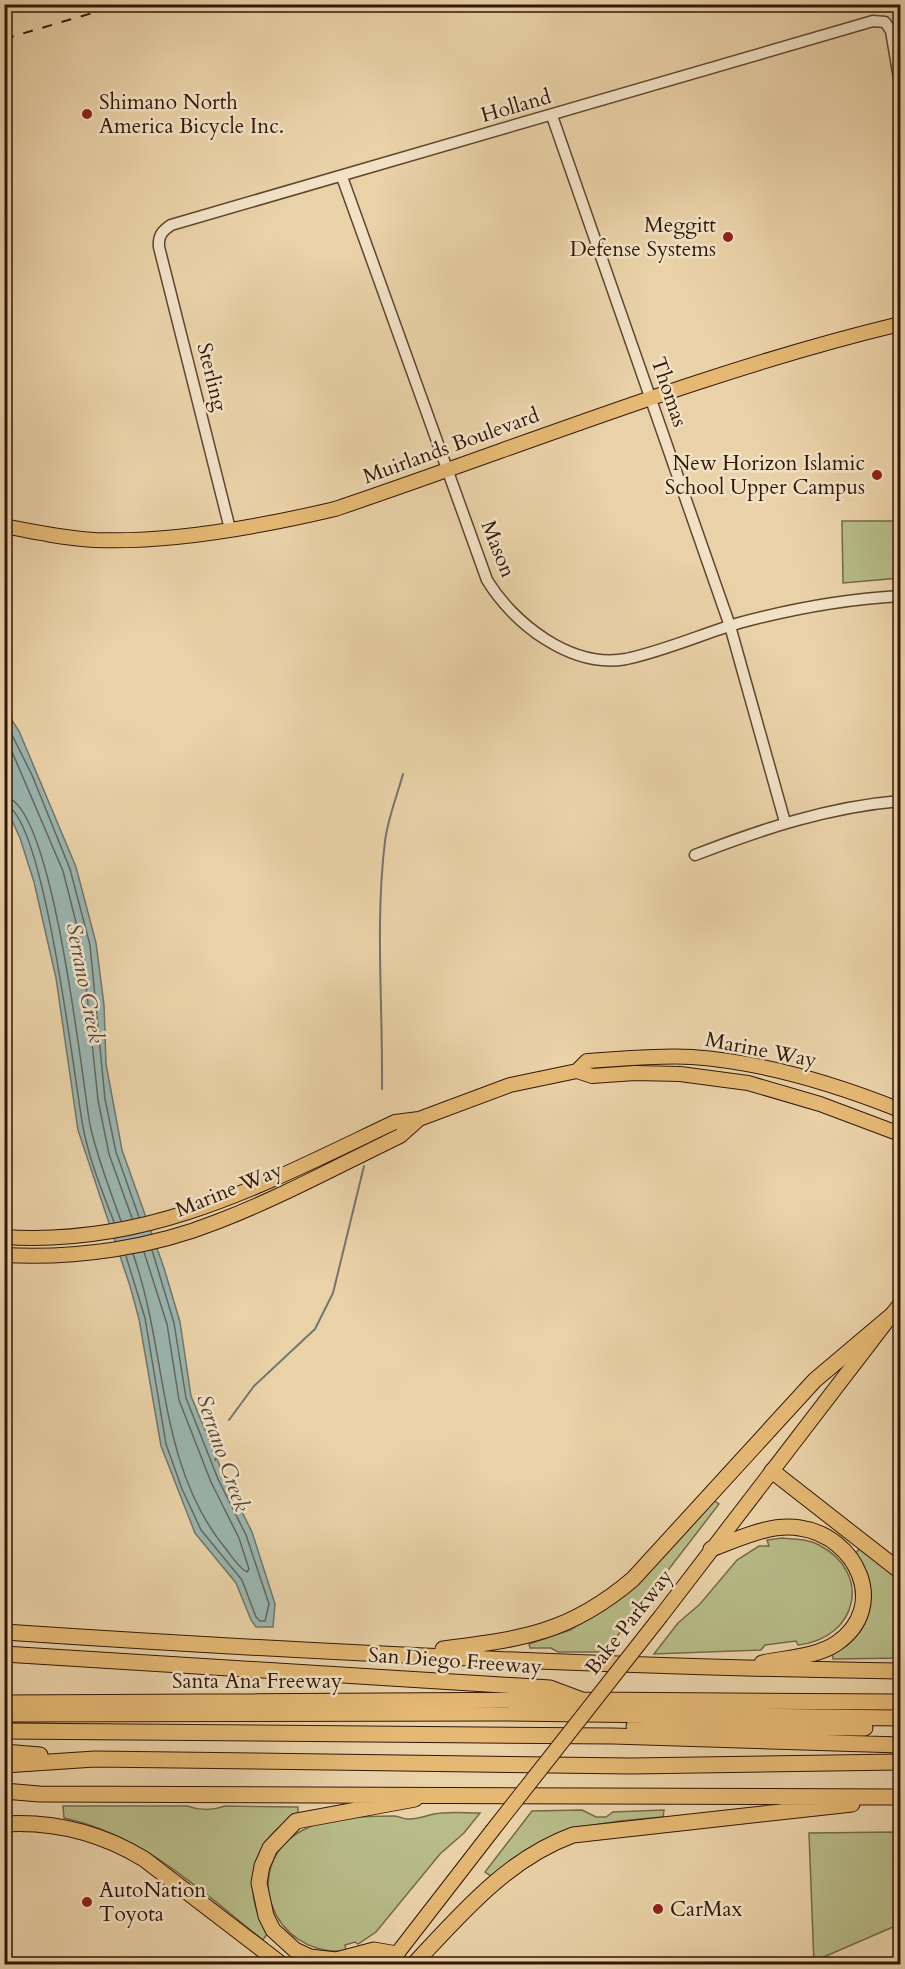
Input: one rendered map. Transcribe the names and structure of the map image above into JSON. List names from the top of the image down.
{
  "streets": {
    "highway": ["San Diego Freeway", "Santa Ana Freeway"],
    "main road": ["Muirlands Boulevard", "Marine Way", "Bake Parkway"],
    "street": [
      "Holland",
      "Sterling",
      "Thomas",
      "Mason"
    ]
  },
  "crossings": [
    ["Holland", "Sterling"],
    ["Holland", "Thomas"],
    ["Holland", "Mason"],
    ["Sterling", "Muirlands Boulevard"],
    ["Thomas", "Muirlands Boulevard"],
    ["Thomas", "Mason"],
    ["Muirlands Boulevard", "Mason"],
    ["San Diego Freeway", "Santa Ana Freeway"]
  ],
  "water": ["Serrano Creek"],
  "places": [
    "Shimano North America Bicycle Inc.",
    "Meggitt Defense Systems",
    "New Horizon Islamic School Upper Campus",
    "AutoNation Toyota",
    "CarMax"
  ]
}
